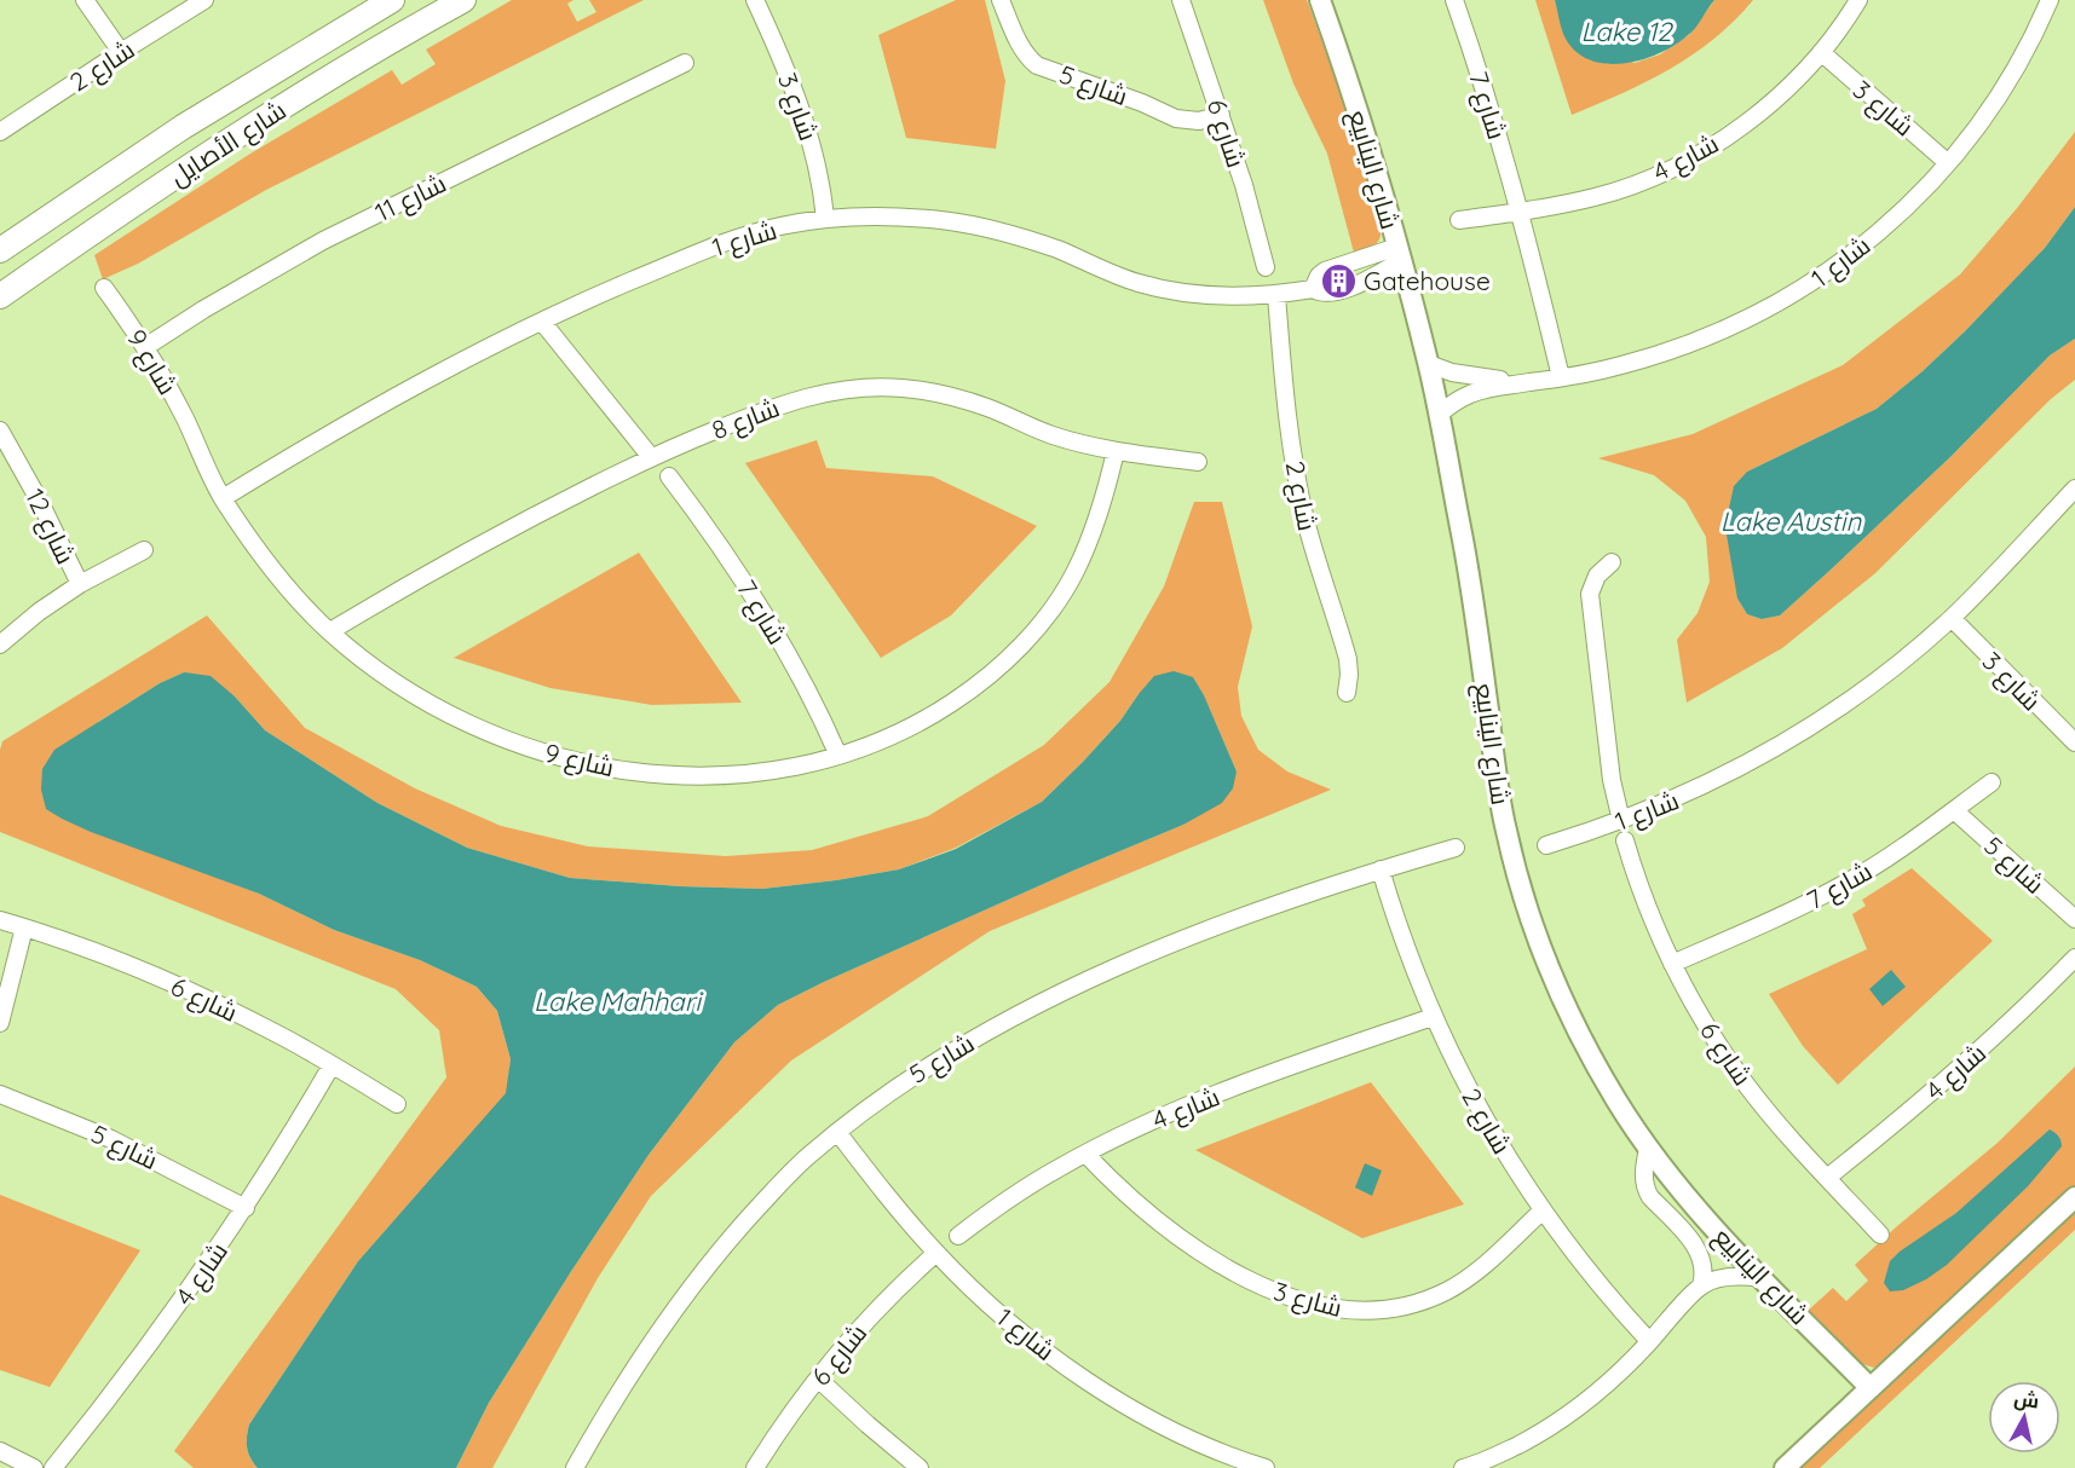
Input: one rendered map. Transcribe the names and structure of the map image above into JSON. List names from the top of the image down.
{
  "streets": {
    "main road": ["شارع الأصايل"],
    "street": [
      "شارع 2",
      "شارع 5",
      "شارع 7",
      "شارع 3",
      "شارع 6",
      "شارع 4",
      "شارع الينابيع",
      "شارع 11",
      "شارع 1",
      "شارع 9",
      "شارع 8",
      "شارع 12"
    ]
  },
  "crossings": [
    ["شارع 2", "شارع 5"],
    ["شارع 2", "شارع 3"],
    ["شارع 2", "شارع 4"],
    ["شارع 2", "شارع 1"],
    ["شارع 5", "شارع 7"],
    ["شارع 5", "شارع 6"],
    ["شارع 5", "شارع 4"],
    ["شارع 5", "شارع 1"],
    ["شارع 7", "شارع 6"],
    ["شارع 7", "شارع 4"],
    ["شارع 7", "شارع 9"],
    ["شارع 3", "شارع 4"],
    ["شارع 3", "شارع 1"],
    ["شارع 6", "شارع 4"],
    ["شارع 6", "شارع 1"],
    ["شارع الينابيع", "شارع 1"],
    ["شارع 11", "شارع 9"],
    ["شارع 1", "شارع 9"],
    ["شارع 9", "شارع 8"]
  ],
  "water": ["Lake 12", "Lake Austin", "Lake Mahhari"],
  "places": {
    "building": ["Gatehouse"]
  },
  "north": "top"
}
